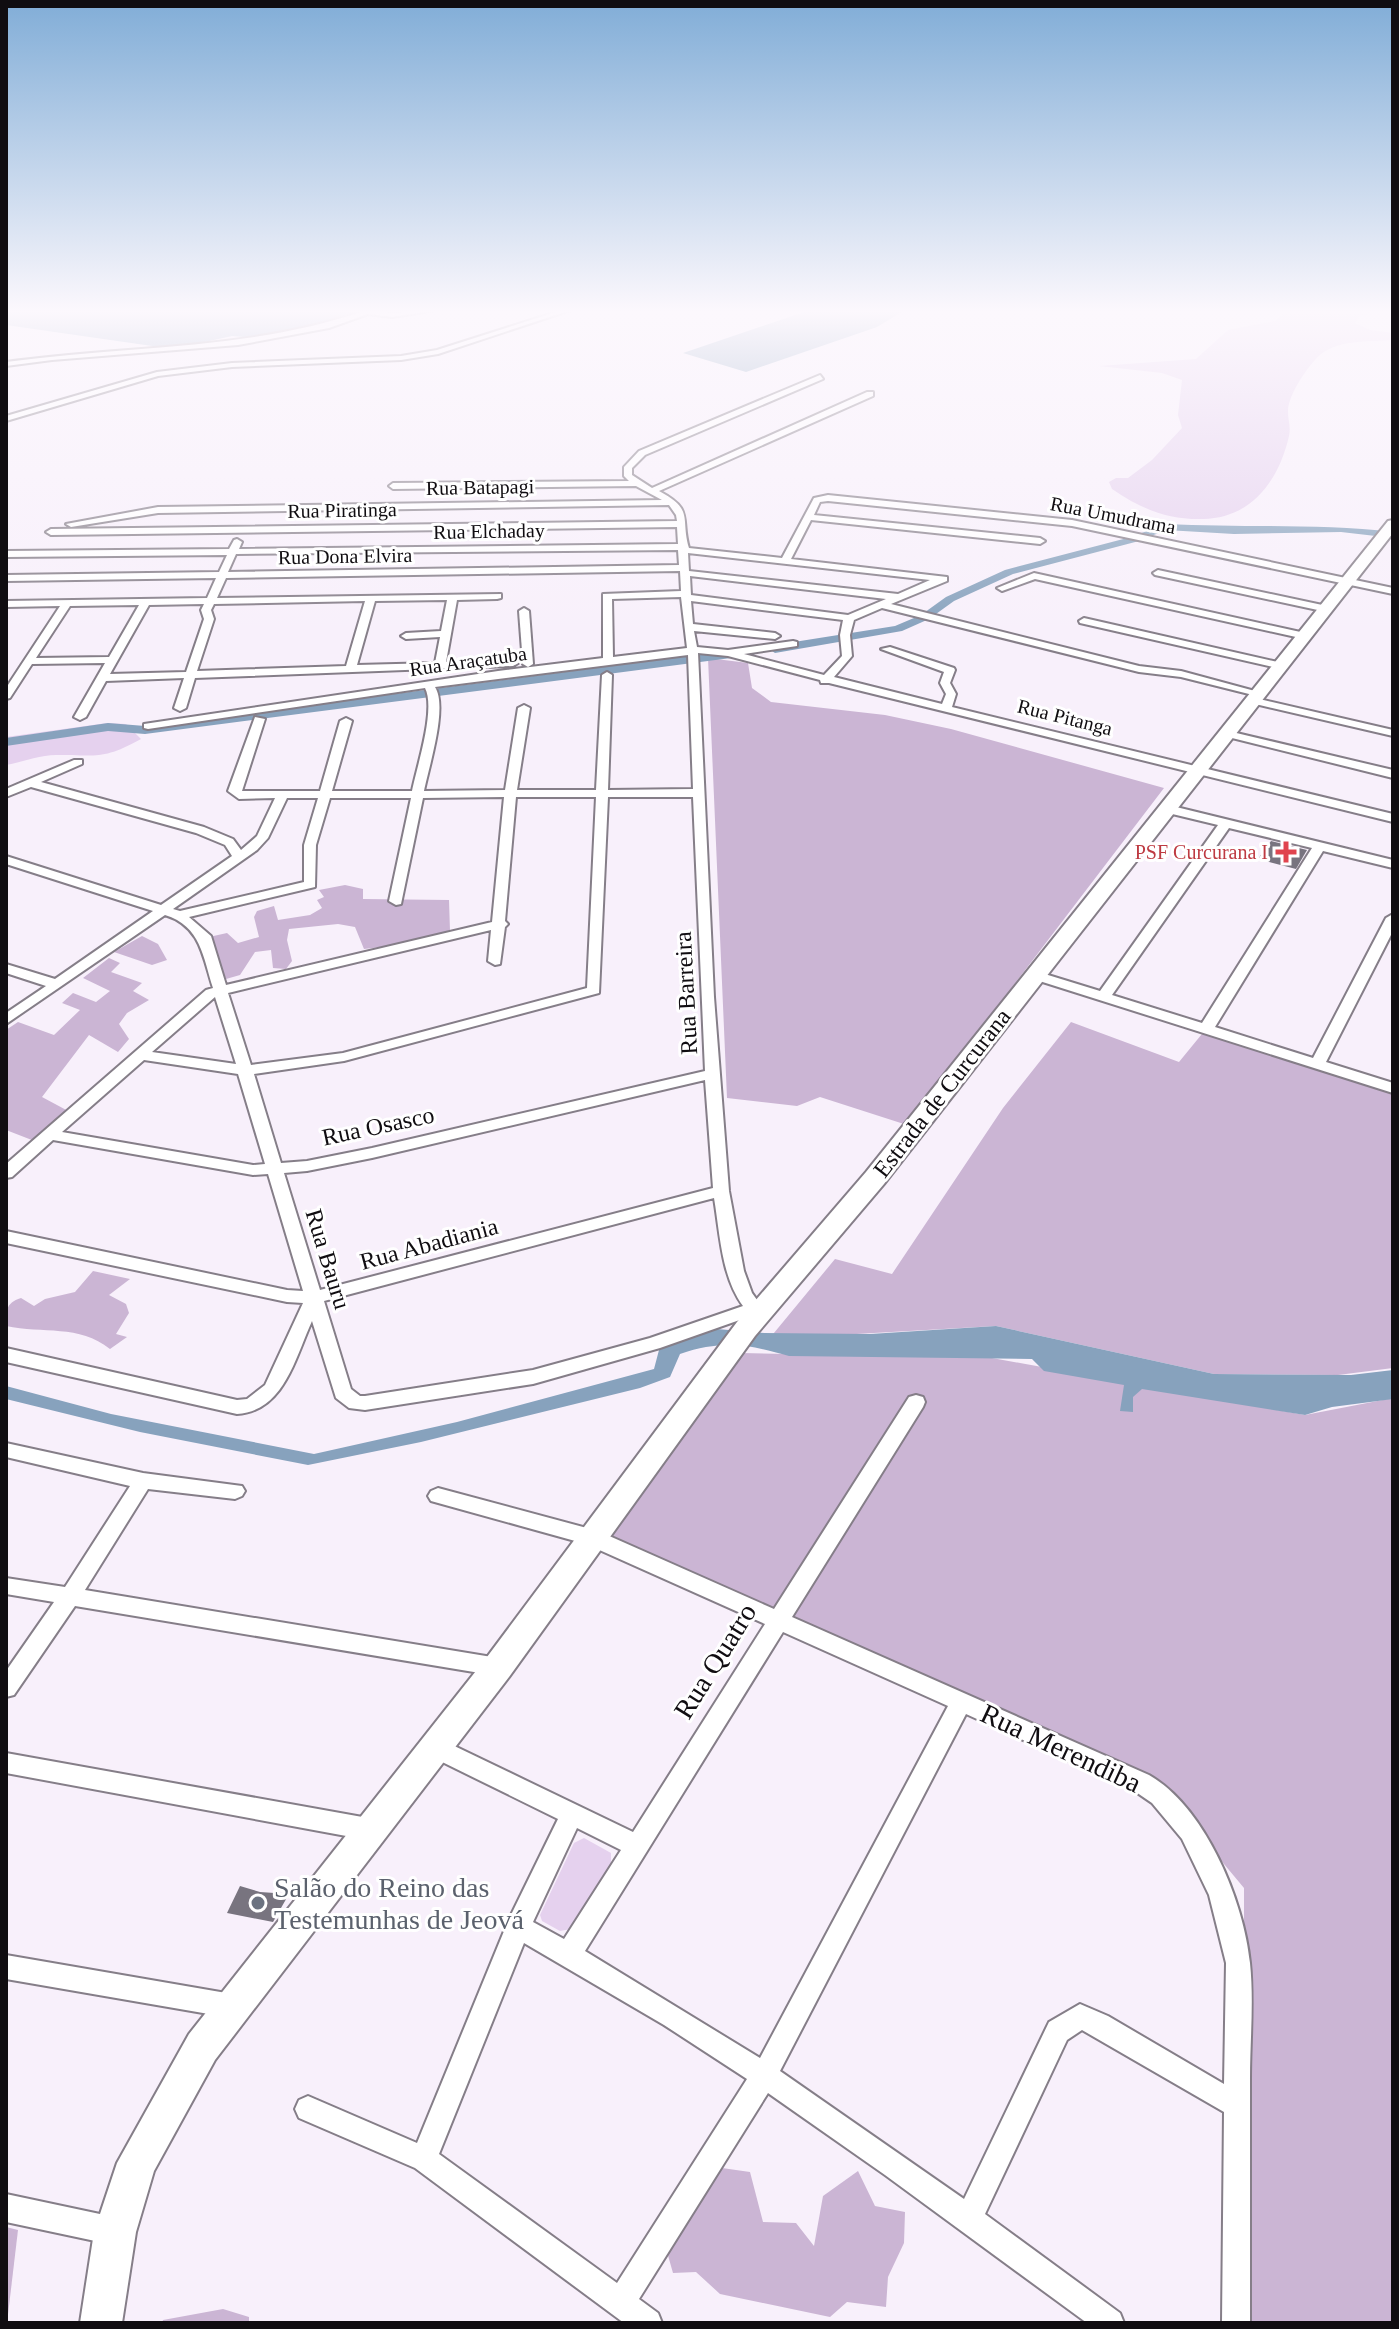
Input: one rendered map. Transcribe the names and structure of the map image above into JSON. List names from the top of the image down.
{
  "streets": {
    "main road": ["Estrada de Curcurana"],
    "street": [
      "Rua Batapagi",
      "Rua Piratinga",
      "Rua Umudrama",
      "Rua Elchaday",
      "Rua Dona Elvira",
      "Rua Araçatuba",
      "Rua Pitanga",
      "Rua Barreira",
      "Rua Osasco",
      "Rua Abadiania",
      "Rua Bauru",
      "Rua Quatro",
      "Rua Merendiba"
    ]
  },
  "crossings": [
    ["Rua Batapagi", "Rua Piratinga"],
    ["Rua Batapagi", "Rua Barreira"],
    ["Rua Piratinga", "Rua Barreira"],
    ["Rua Umudrama", "Estrada de Curcurana"],
    ["Rua Elchaday", "Rua Dona Elvira"],
    ["Rua Elchaday", "Rua Barreira"],
    ["Rua Dona Elvira", "Rua Barreira"],
    ["Rua Araçatuba", "Rua Pitanga"],
    ["Rua Araçatuba", "Rua Barreira"],
    ["Rua Pitanga", "Estrada de Curcurana"],
    ["Rua Barreira", "Estrada de Curcurana"],
    ["Rua Barreira", "Rua Osasco"],
    ["Rua Barreira", "Rua Abadiania"],
    ["Rua Barreira", "Rua Bauru"],
    ["Estrada de Curcurana", "Rua Bauru"],
    ["Estrada de Curcurana", "Rua Merendiba"],
    ["Rua Osasco", "Rua Bauru"],
    ["Rua Abadiania", "Rua Bauru"],
    ["Rua Quatro", "Rua Merendiba"]
  ],
  "places": {
    "health": ["PSF Curcurana I"],
    "other": ["Salão do Reino das Testemunhas de Jeová"]
  }
}
